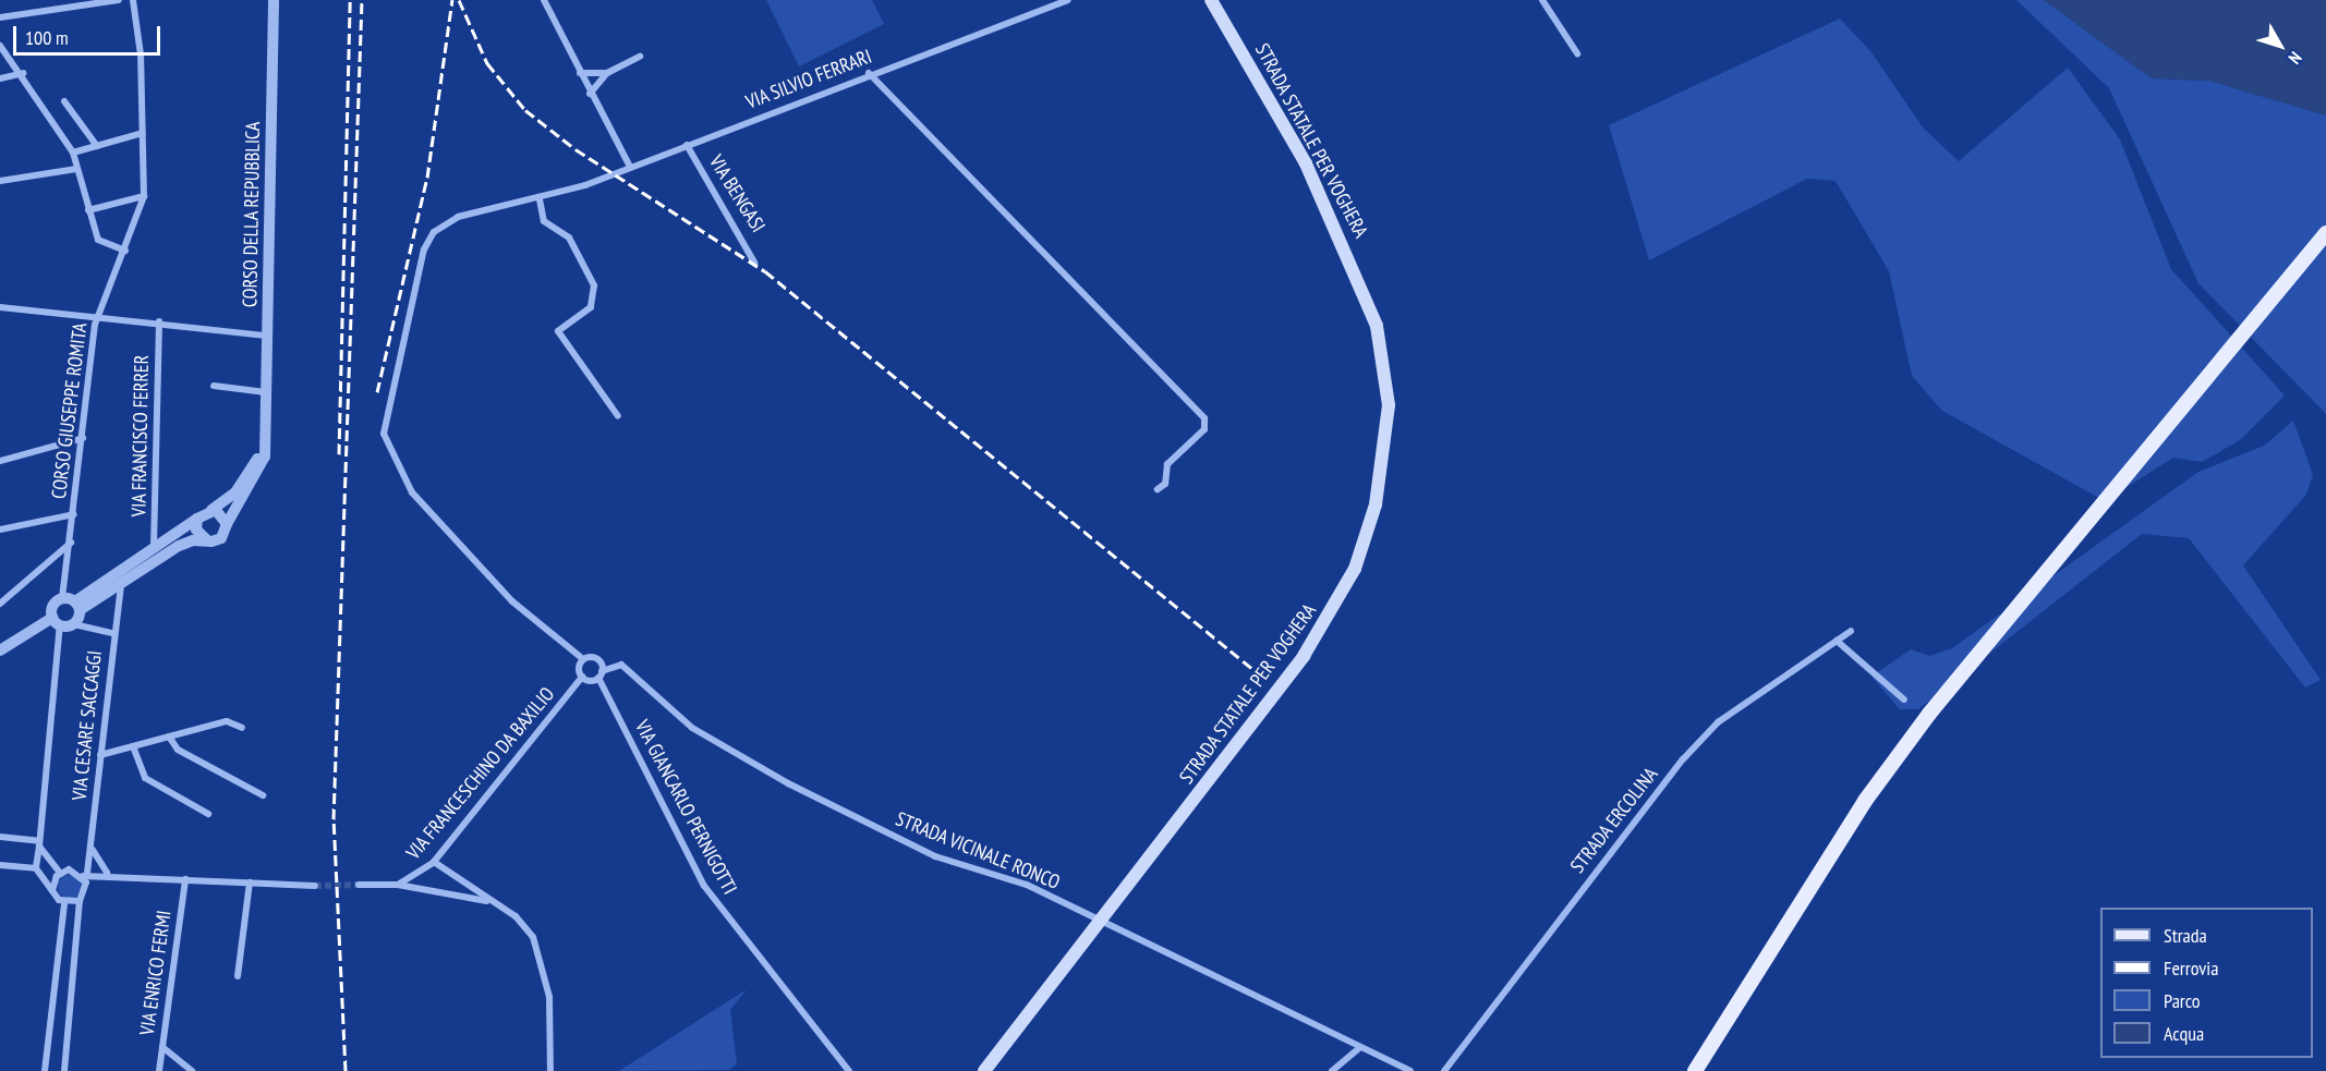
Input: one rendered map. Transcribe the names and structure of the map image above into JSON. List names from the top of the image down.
{
  "streets": {
    "main road": ["STRADA STATALE PER VOGHERA"],
    "street": [
      "VIA SILVIO FERRARI",
      "VIA BENGASI",
      "CORSO DELLA REPUBBLICA",
      "CORSO GIUSEPPE ROMITA",
      "VIA FRANCISCO FERRER",
      "VIA CESARE SACCAGGI",
      "VIA FRANCESCHINO DA BAXILIO",
      "VIA GIANCARLO PERNIGOTTI",
      "STRADA ERCOLINA",
      "STRADA VICINALE RONCO",
      "VIA ENRICO FERMI"
    ]
  },
  "crossings": [
    ["VIA SILVIO FERRARI", "VIA BENGASI"],
    ["VIA SILVIO FERRARI", "VIA GIANCARLO PERNIGOTTI"],
    ["VIA SILVIO FERRARI", "STRADA VICINALE RONCO"],
    ["STRADA STATALE PER VOGHERA", "STRADA VICINALE RONCO"],
    ["VIA GIANCARLO PERNIGOTTI", "STRADA VICINALE RONCO"]
  ],
  "legend": [
    "Strada",
    "Ferrovia",
    "Parco",
    "Acqua"
  ],
  "scale_bar": "100 m",
  "north": "bottom right"
}
